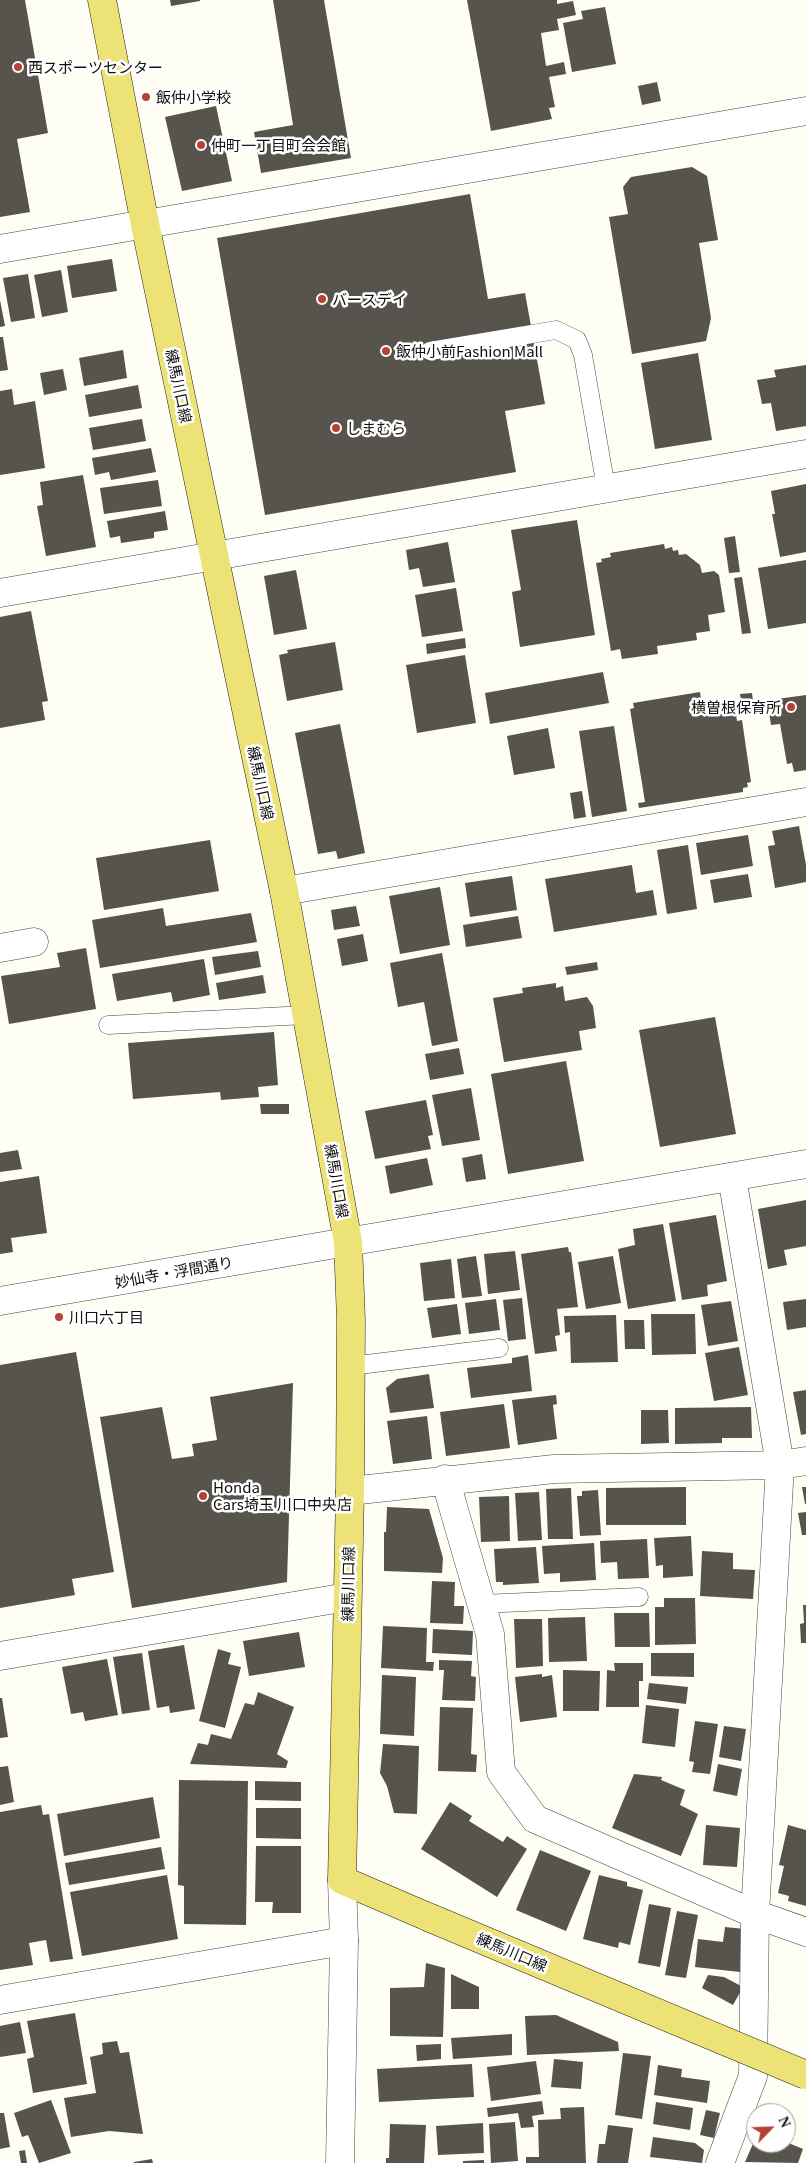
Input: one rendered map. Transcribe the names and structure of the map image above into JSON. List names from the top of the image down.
{
  "streets": {
    "main road": ["練馬川口線"],
    "street": ["妙仙寺・浮間通り"]
  },
  "crossings": [
    ["練馬川口線", "妙仙寺・浮間通り"]
  ],
  "places": [
    "西スポーツセンター",
    "飯仲小学校",
    "仲町一丁目町会会館",
    "バースデイ",
    "飯仲小前Fashion Mall",
    "しまむら",
    "横曽根保育所",
    "川口六丁目",
    "Honda Cars埼玉 川口中央店"
  ],
  "north": "top right"
}
